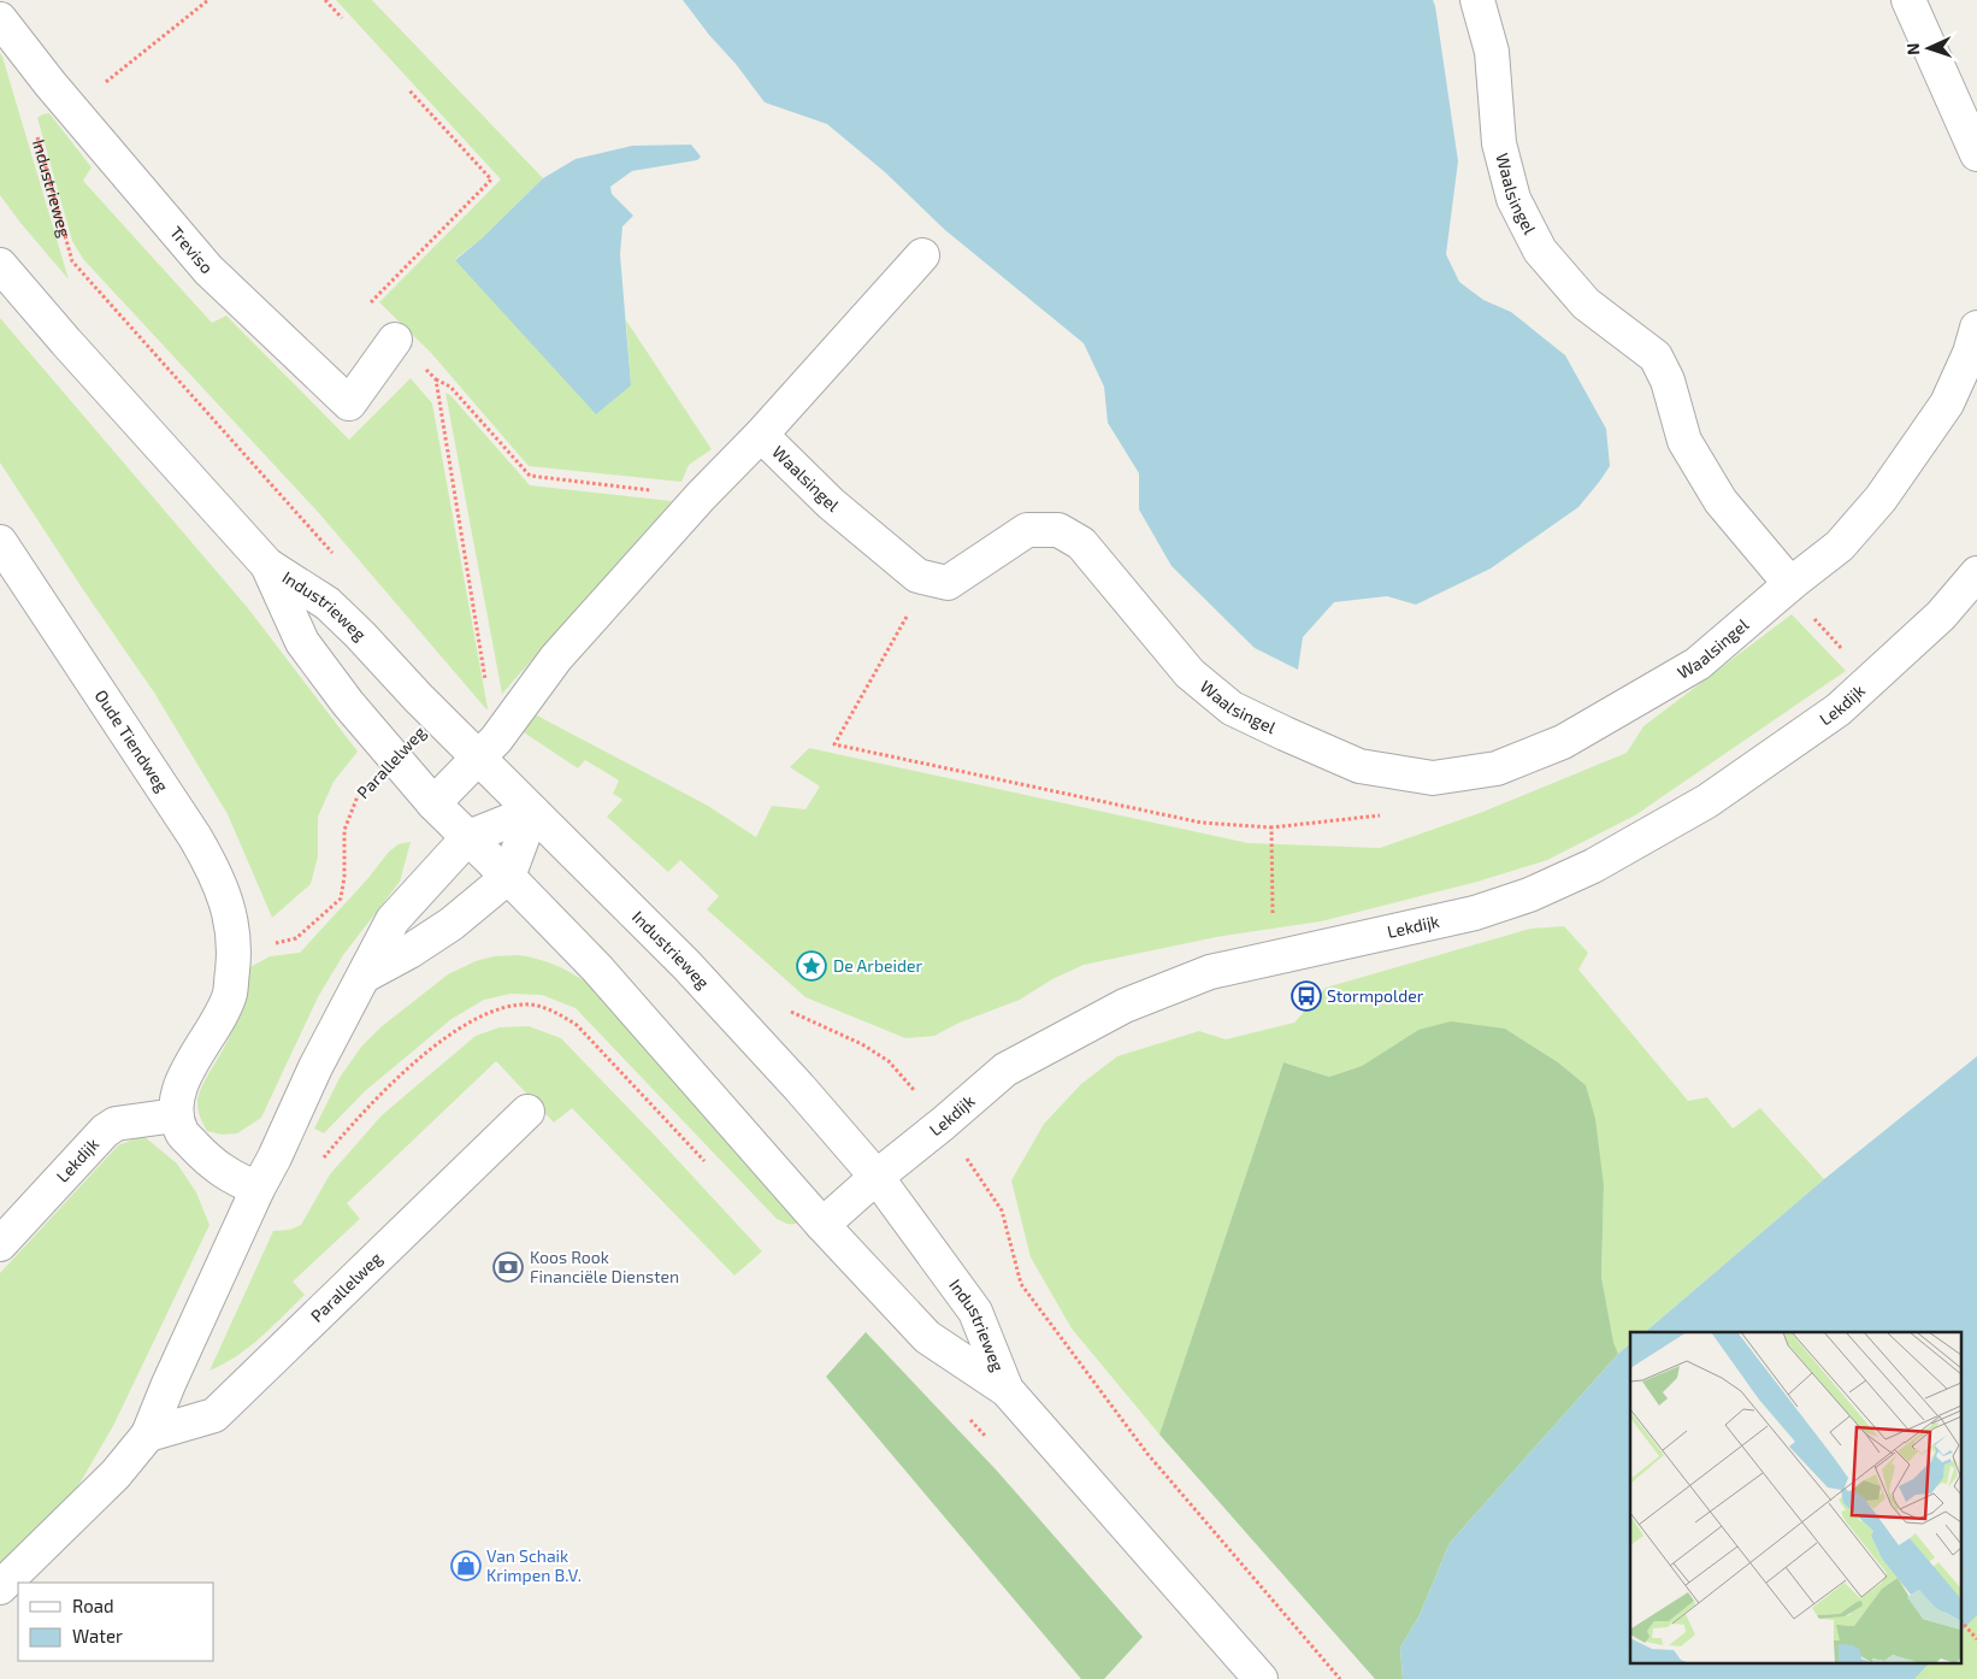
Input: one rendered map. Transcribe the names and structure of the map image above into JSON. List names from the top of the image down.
{
  "streets": {
    "street": [
      "Industrieweg",
      "Waalsingel",
      "Treviso",
      "Lekdijk",
      "Oude Tiendweg",
      "Parallelweg"
    ]
  },
  "crossings": [
    ["Industrieweg", "Waalsingel"],
    ["Industrieweg", "Treviso"],
    ["Industrieweg", "Lekdijk"],
    ["Industrieweg", "Parallelweg"],
    ["Oude Tiendweg", "Parallelweg"]
  ],
  "places": {
    "place": ["De Arbeider"],
    "bus stop": ["Stormpolder"],
    "bank": ["Koos Rook Financiële Diensten"],
    "shop": ["Van Schaik Krimpen B.V."]
  },
  "legend": ["Road", "Water"],
  "north": "left"
}
